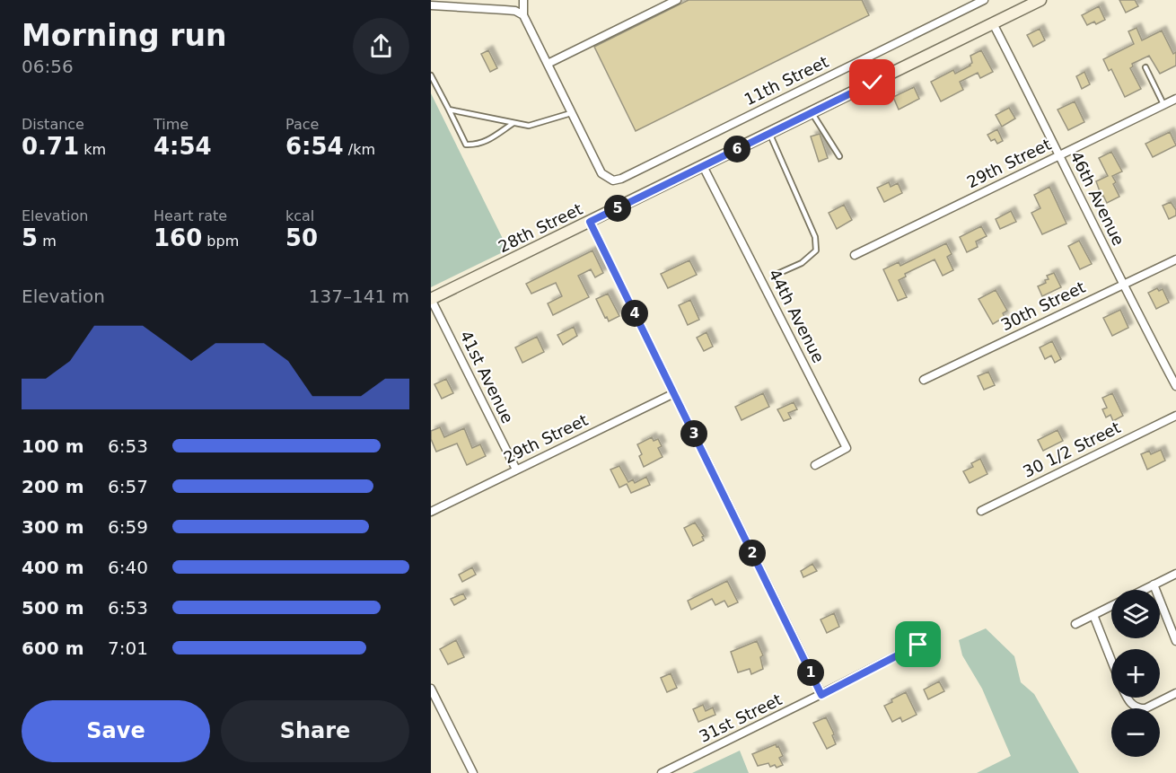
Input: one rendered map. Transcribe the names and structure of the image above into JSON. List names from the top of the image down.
{
  "streets": {
    "main road": ["28th Street"],
    "street": [
      "11th Street",
      "29th Street",
      "46th Avenue",
      "30th Street",
      "44th Avenue",
      "41st Avenue",
      "30 1/2 Street",
      "31st Street"
    ]
  },
  "crossings": [
    ["29th Street", "46th Avenue"],
    ["29th Street", "41st Avenue"],
    ["46th Avenue", "28th Street"],
    ["46th Avenue", "30th Street"],
    ["28th Street", "44th Avenue"],
    ["28th Street", "41st Avenue"]
  ],
  "page": {
    "heading": ["Morning run", "06:56"],
    "stats": [
      ["Distance", "0.71 km"],
      ["Time", "4:54"],
      ["Pace", "6:54 /km"],
      ["Elevation", "5 m"],
      ["Heart rate", "160 bpm"],
      ["kcal", "50"]
    ],
    "pins": [
      "6",
      "5",
      "4",
      "3",
      "2",
      "1"
    ],
    "chart": ["Elevation", "137–141 m"],
    "list": [
      {
        "name": "100 m",
        "note": "6:53"
      },
      {
        "name": "200 m",
        "note": "6:57"
      },
      {
        "name": "300 m",
        "note": "6:59"
      },
      {
        "name": "400 m",
        "note": "6:40"
      },
      {
        "name": "500 m",
        "note": "6:53"
      },
      {
        "name": "600 m",
        "note": "7:01"
      }
    ],
    "map_buttons": ["+", "−"],
    "buttons": ["Save", "Share"]
  }
}
